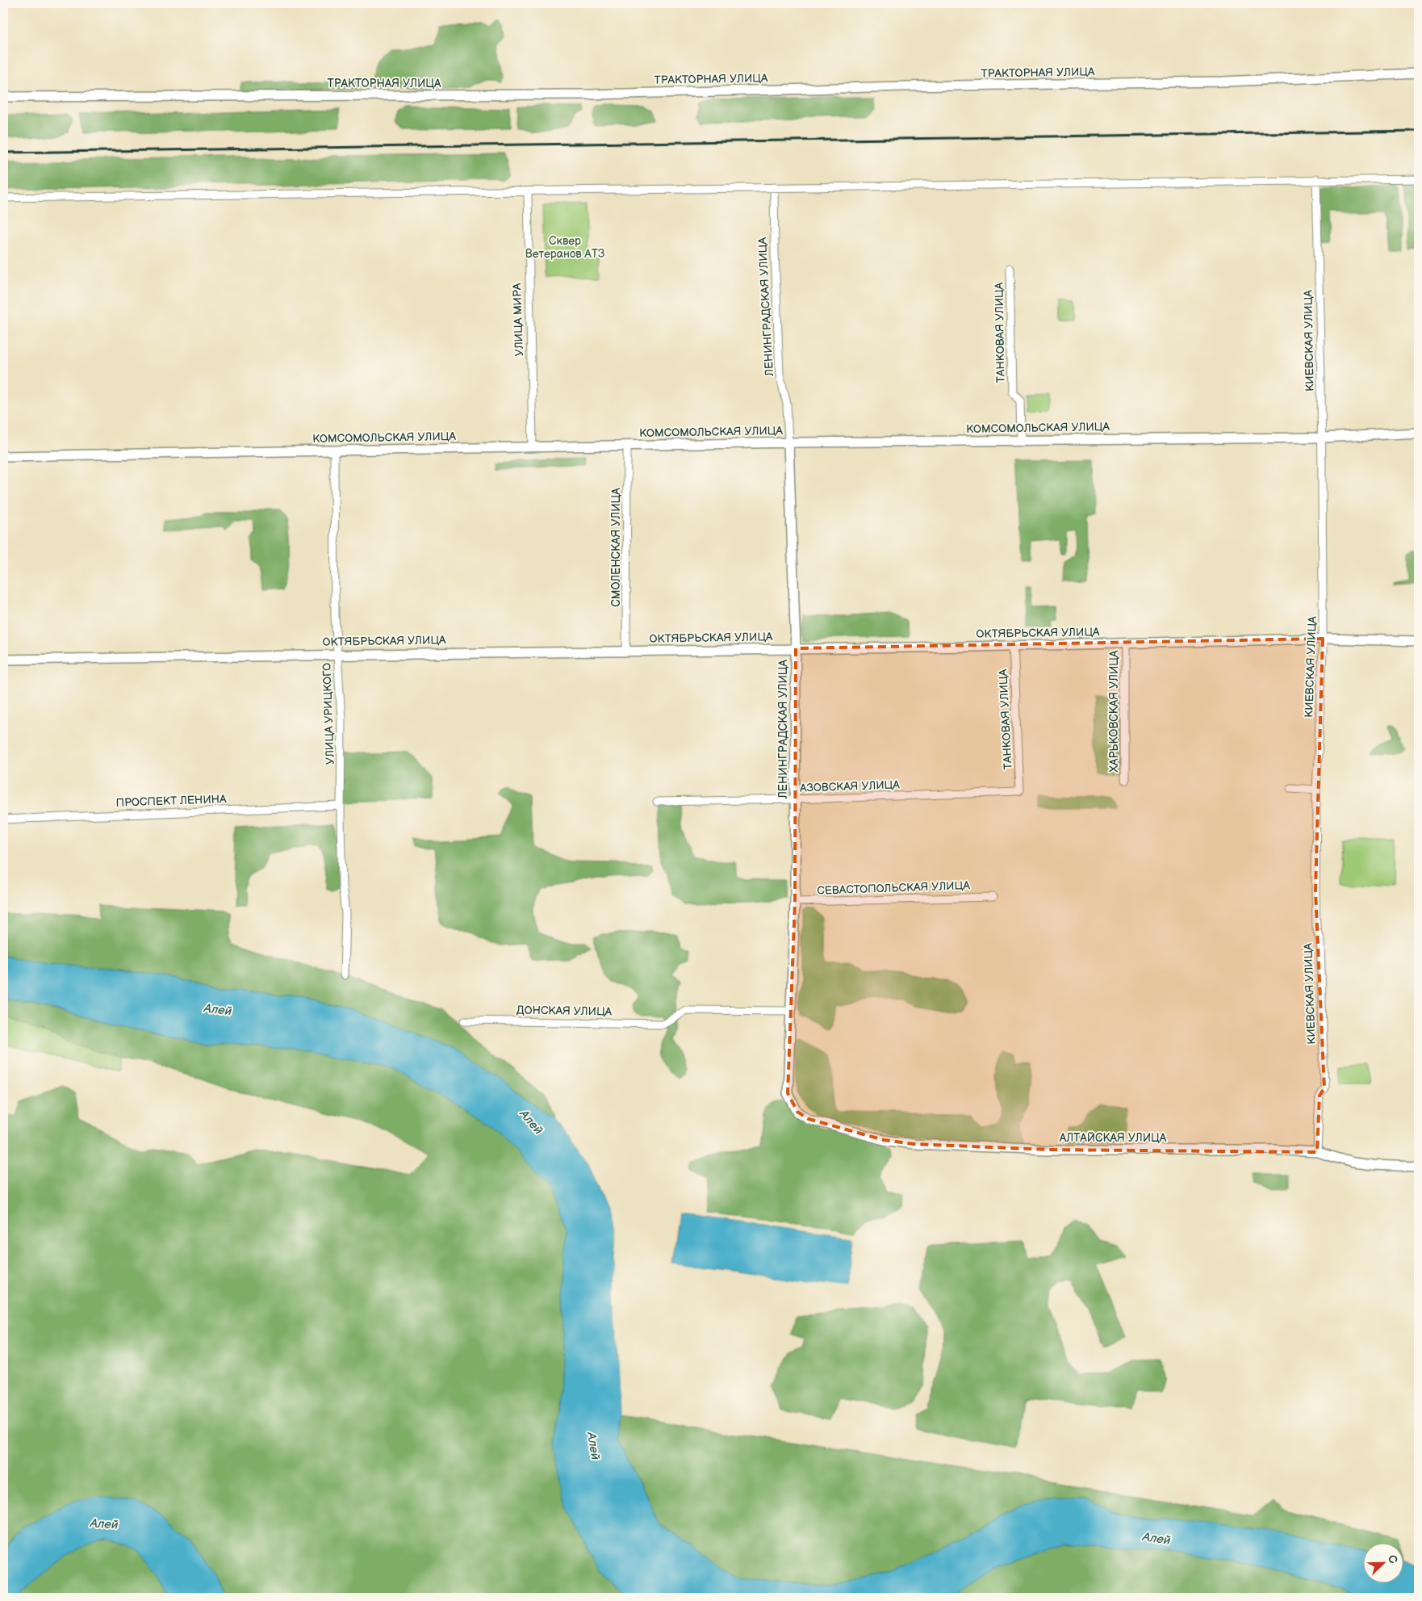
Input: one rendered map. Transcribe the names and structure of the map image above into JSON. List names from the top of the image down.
{
  "streets": {
    "main road": [
      "ТРАКТОРНАЯ УЛИЦА",
      "ЛЕНИНГРАДСКАЯ УЛИЦА",
      "КОМСОМОЛЬСКАЯ УЛИЦА",
      "ОКТЯБРЬСКАЯ УЛИЦА",
      "АЛТАЙСКАЯ УЛИЦА"
    ],
    "street": [
      "УЛИЦА МИРА",
      "ТАНКОВАЯ УЛИЦА",
      "КИЕВСКАЯ УЛИЦА",
      "СМОЛЕНСКАЯ УЛИЦА",
      "ХАРЬКОВСКАЯ УЛИЦА",
      "УЛИЦА УРИЦКОГО",
      "АЗОВСКАЯ УЛИЦА",
      "ПРОСПЕКТ ЛЕНИНА",
      "СЕВАСТОПОЛЬСКАЯ УЛИЦА",
      "ДОНСКАЯ УЛИЦА"
    ]
  },
  "crossings": [
    ["ЛЕНИНГРАДСКАЯ УЛИЦА", "КОМСОМОЛЬСКАЯ УЛИЦА"],
    ["ЛЕНИНГРАДСКАЯ УЛИЦА", "ОКТЯБРЬСКАЯ УЛИЦА"],
    ["ЛЕНИНГРАДСКАЯ УЛИЦА", "АЗОВСКАЯ УЛИЦА"],
    ["ЛЕНИНГРАДСКАЯ УЛИЦА", "СЕВАСТОПОЛЬСКАЯ УЛИЦА"],
    ["ЛЕНИНГРАДСКАЯ УЛИЦА", "ДОНСКАЯ УЛИЦА"],
    ["ЛЕНИНГРАДСКАЯ УЛИЦА", "АЛТАЙСКАЯ УЛИЦА"],
    ["УЛИЦА МИРА", "КОМСОМОЛЬСКАЯ УЛИЦА"],
    ["ТАНКОВАЯ УЛИЦА", "КОМСОМОЛЬСКАЯ УЛИЦА"],
    ["ТАНКОВАЯ УЛИЦА", "ОКТЯБРЬСКАЯ УЛИЦА"],
    ["ТАНКОВАЯ УЛИЦА", "АЗОВСКАЯ УЛИЦА"],
    ["КИЕВСКАЯ УЛИЦА", "КОМСОМОЛЬСКАЯ УЛИЦА"],
    ["КИЕВСКАЯ УЛИЦА", "ОКТЯБРЬСКАЯ УЛИЦА"],
    ["КИЕВСКАЯ УЛИЦА", "АЛТАЙСКАЯ УЛИЦА"],
    ["КОМСОМОЛЬСКАЯ УЛИЦА", "СМОЛЕНСКАЯ УЛИЦА"],
    ["КОМСОМОЛЬСКАЯ УЛИЦА", "УЛИЦА УРИЦКОГО"],
    ["СМОЛЕНСКАЯ УЛИЦА", "ОКТЯБРЬСКАЯ УЛИЦА"],
    ["ОКТЯБРЬСКАЯ УЛИЦА", "ХАРЬКОВСКАЯ УЛИЦА"],
    ["ОКТЯБРЬСКАЯ УЛИЦА", "УЛИЦА УРИЦКОГО"],
    ["УЛИЦА УРИЦКОГО", "ПРОСПЕКТ ЛЕНИНА"]
  ],
  "water": ["Алей"],
  "parks": ["Сквер Ветеранов АТЗ"],
  "north": "top right"
}
